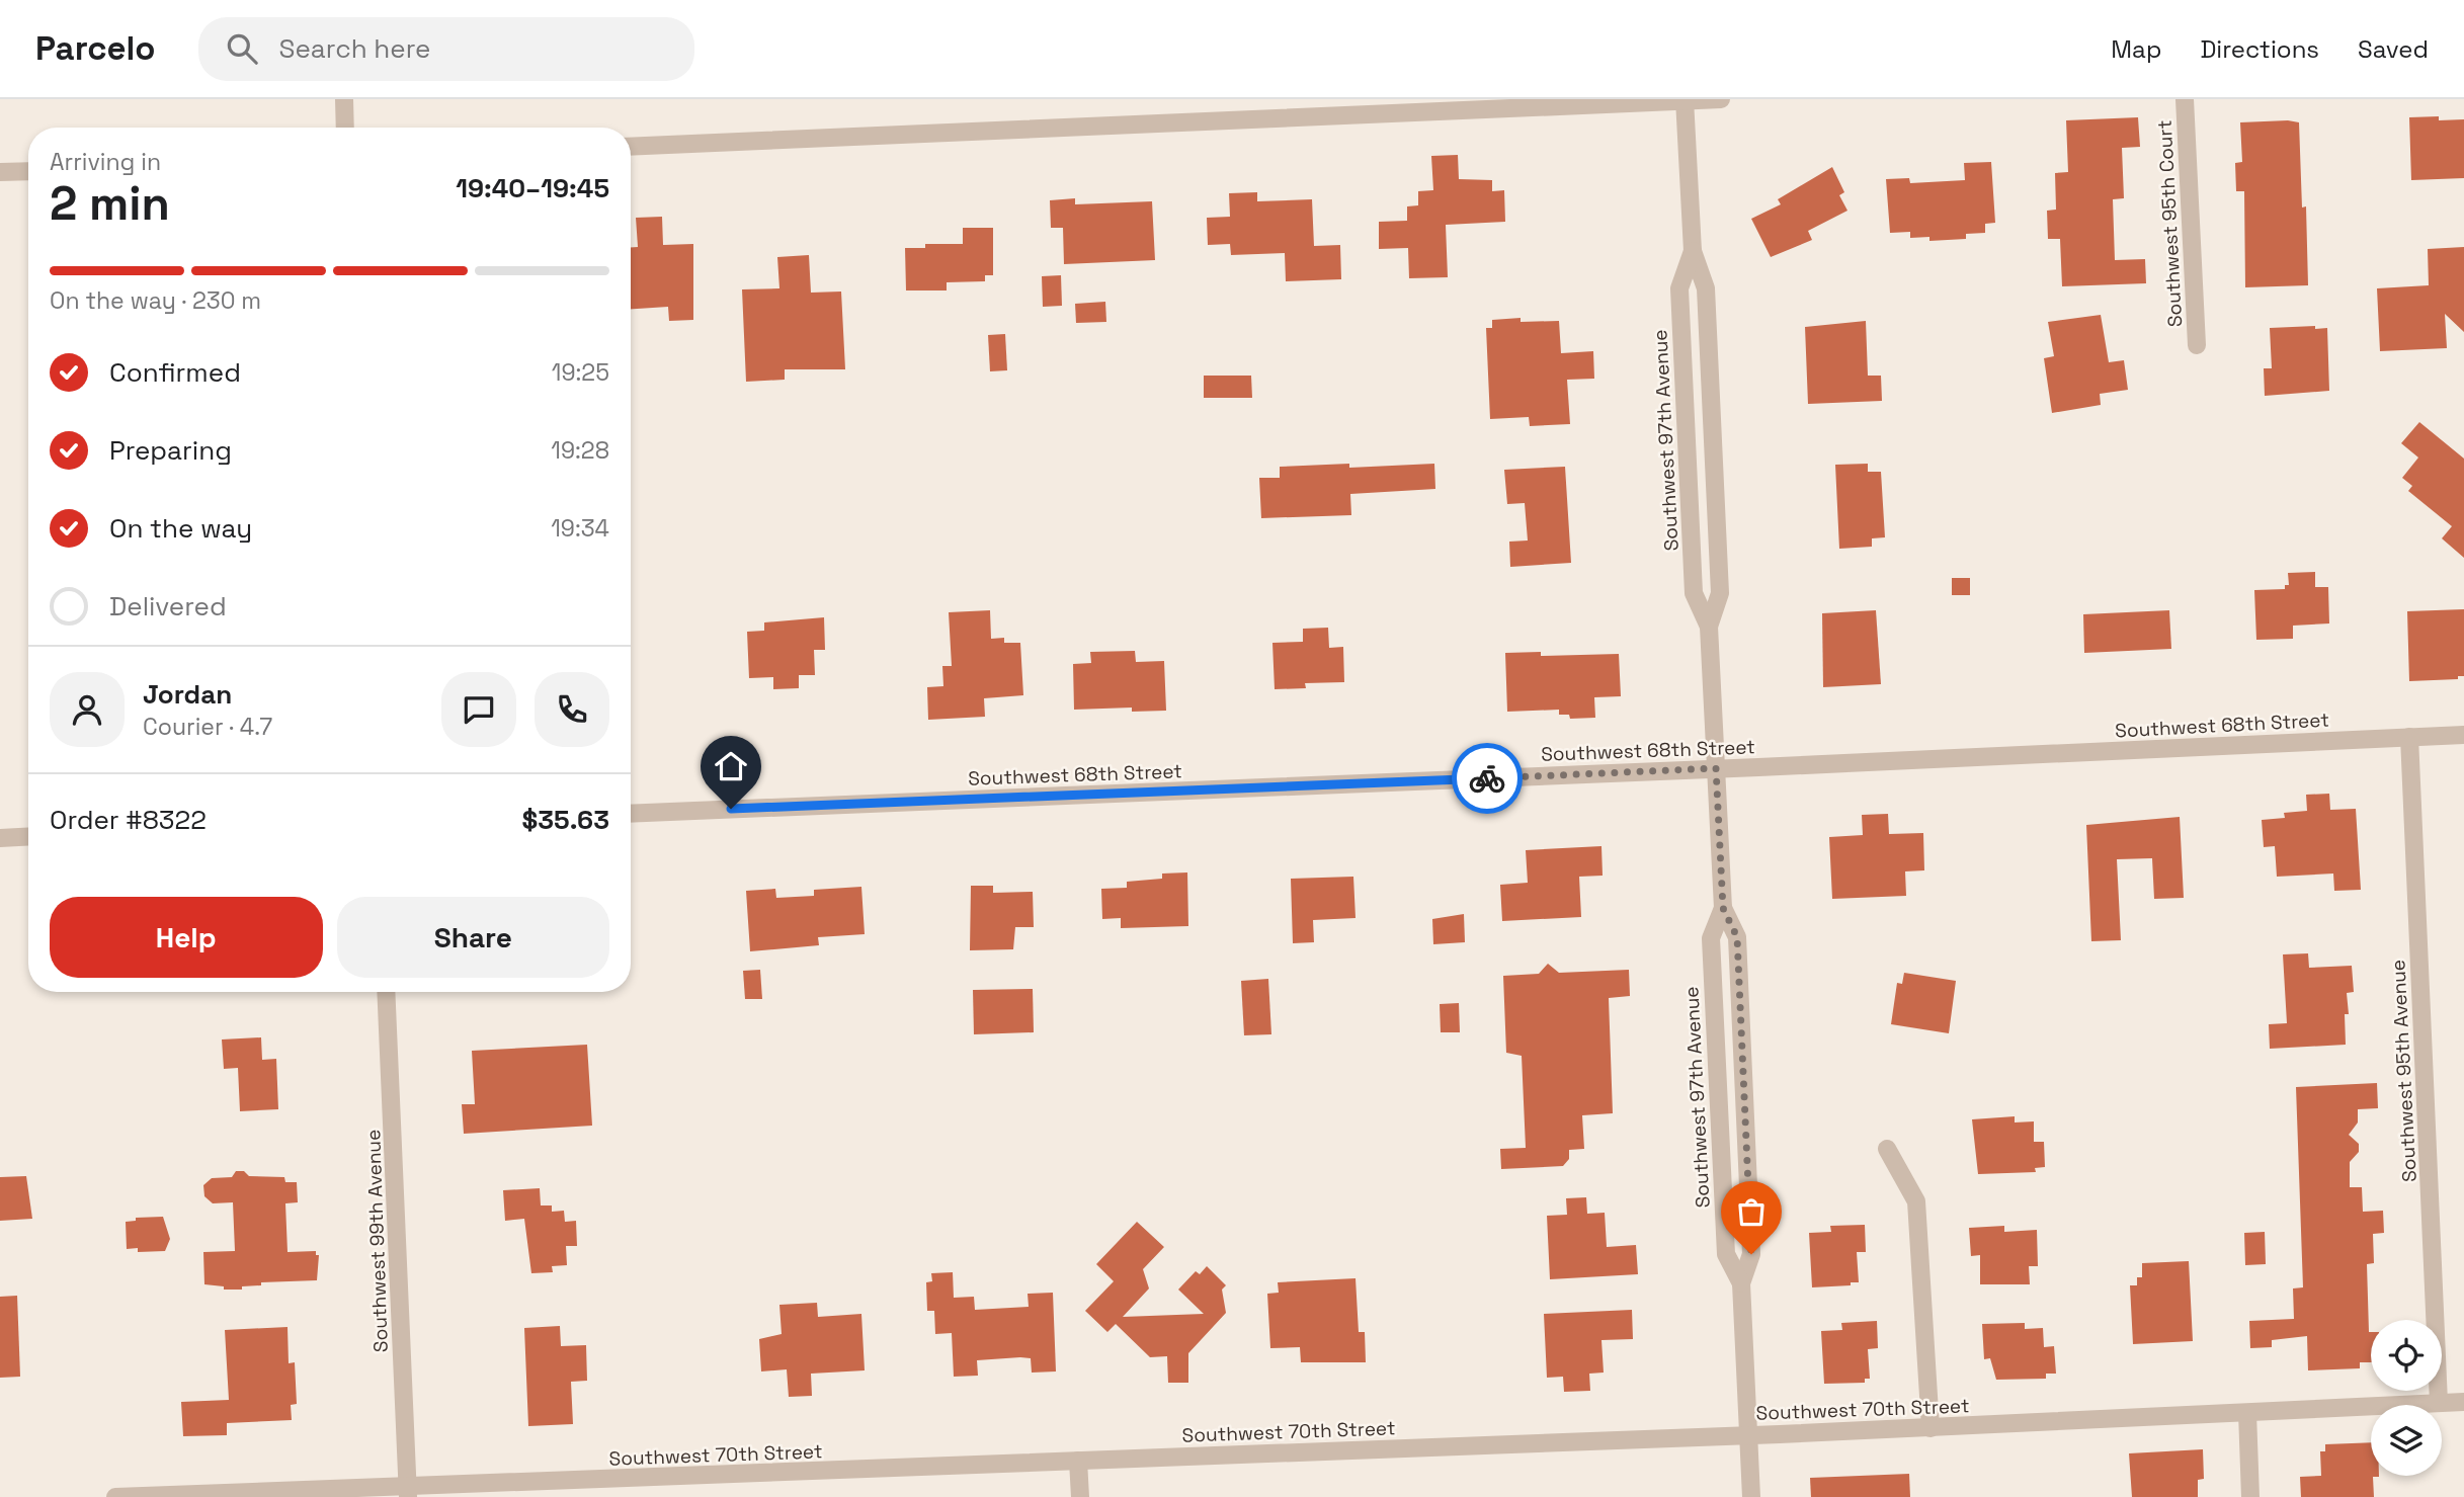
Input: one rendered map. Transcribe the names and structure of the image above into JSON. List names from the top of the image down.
{
  "streets": {
    "street": [
      "Southwest 95th Court",
      "Southwest 97th Avenue",
      "Southwest 68th Street",
      "Southwest 95th Avenue",
      "Southwest 99th Avenue",
      "Southwest 70th Street"
    ]
  },
  "crossings": [
    ["Southwest 97th Avenue", "Southwest 68th Street"],
    ["Southwest 97th Avenue", "Southwest 70th Street"],
    ["Southwest 68th Street", "Southwest 95th Avenue"],
    ["Southwest 95th Avenue", "Southwest 70th Street"],
    ["Southwest 99th Avenue", "Southwest 70th Street"]
  ],
  "page": {
    "header": "Parcelo",
    "search": "Search here",
    "nav": ["Map", "Directions", "Saved"],
    "heading": ["2 min", "Arriving in", "19:40–19:45"],
    "panel": [
      "Jordan",
      "Courier · 4.7",
      "Order #8322",
      "$35.63"
    ],
    "bar": "On the way · 230 m",
    "list": [
      ["Confirmed", "19:25"],
      ["Preparing", "19:28"],
      ["On the way", "19:34"],
      "Delivered"
    ],
    "buttons": ["Help", "Share"]
  }
}
